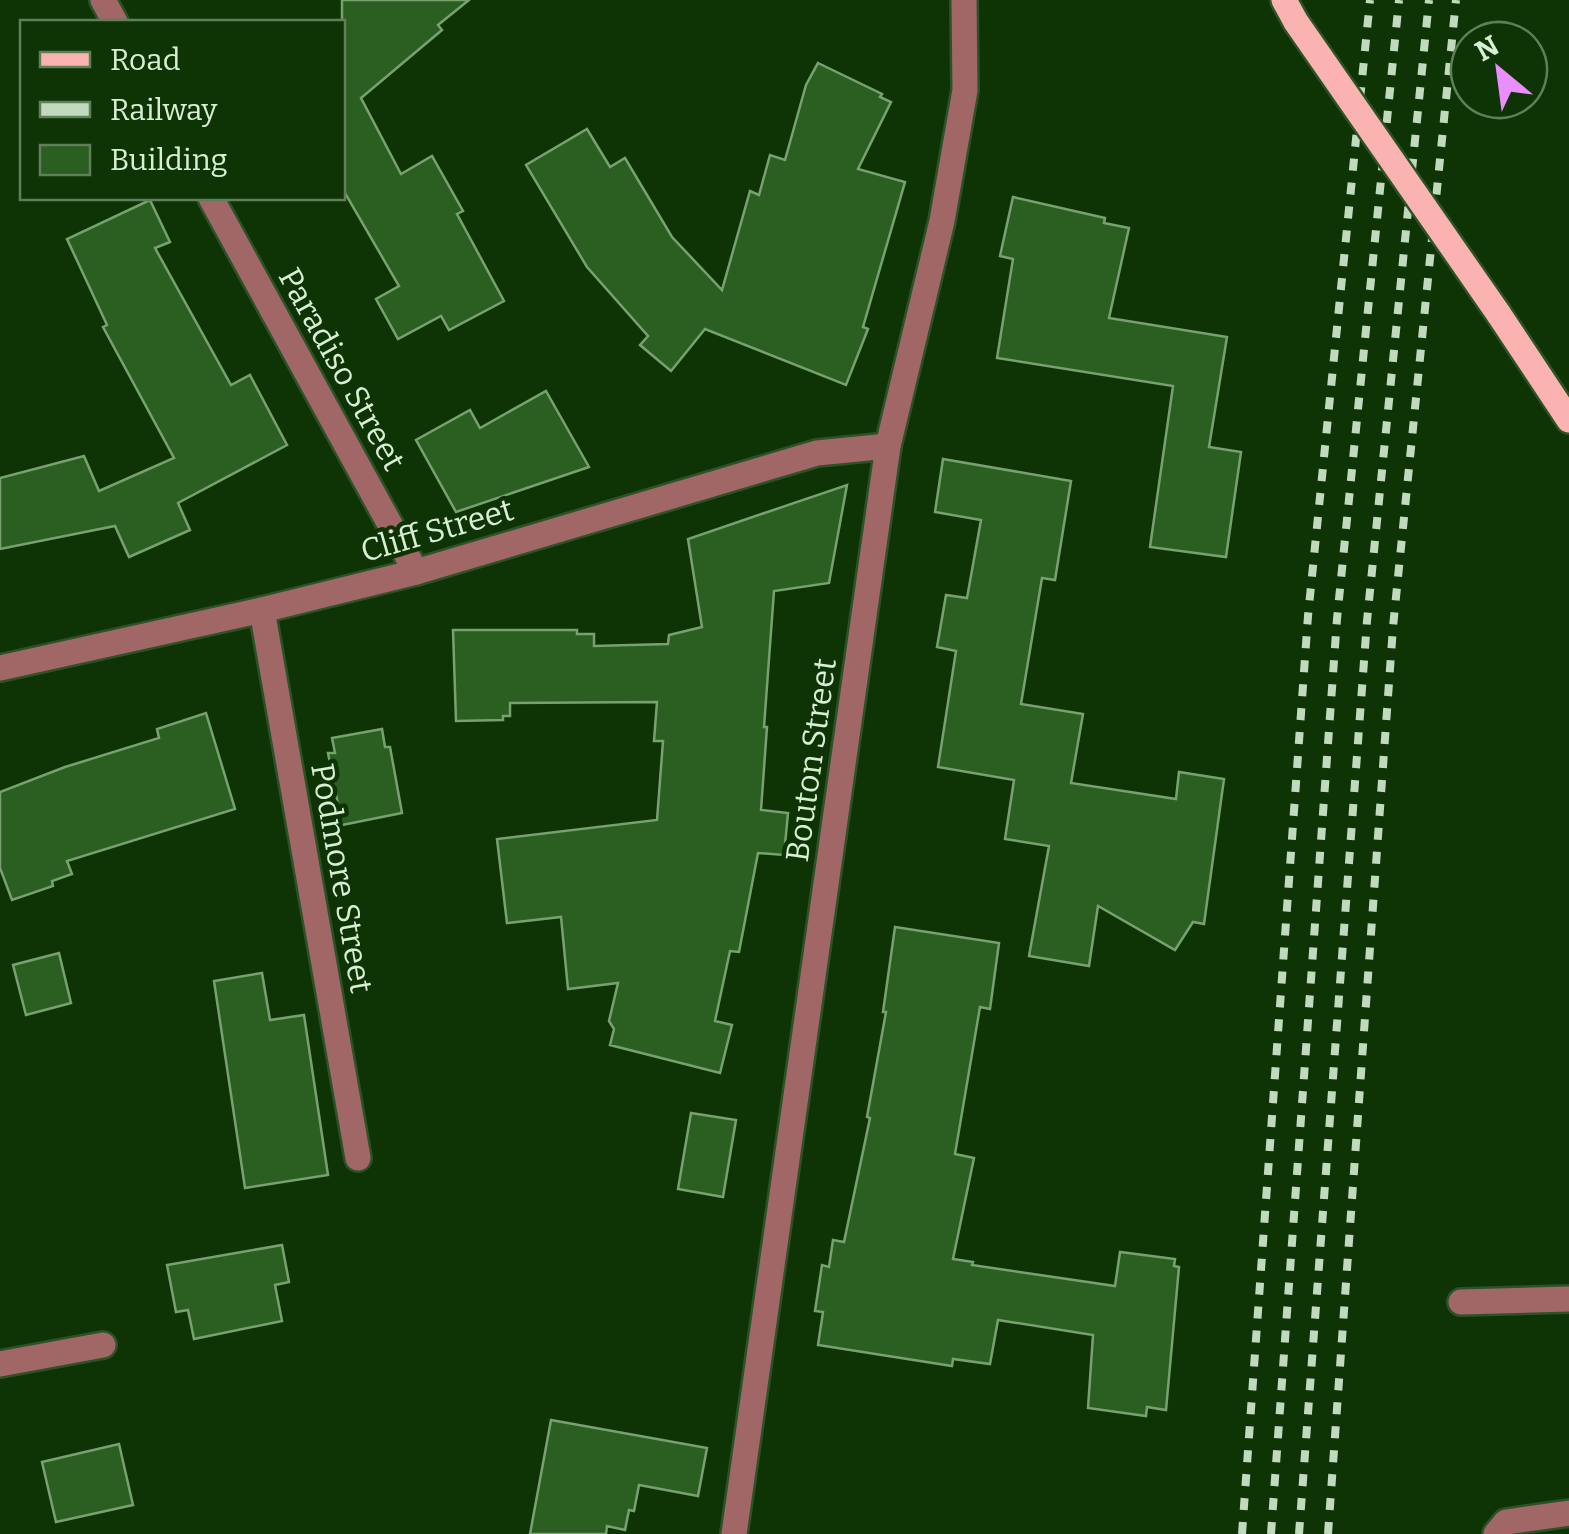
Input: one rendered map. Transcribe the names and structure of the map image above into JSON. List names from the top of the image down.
{
  "streets": {
    "street": [
      "Paradiso Street",
      "Cliff Street",
      "Bouton Street",
      "Podmore Street"
    ]
  },
  "crossings": [
    ["Paradiso Street", "Cliff Street"],
    ["Cliff Street", "Bouton Street"],
    ["Cliff Street", "Podmore Street"]
  ],
  "legend": ["Road", "Railway", "Building"],
  "north": "top left"
}
